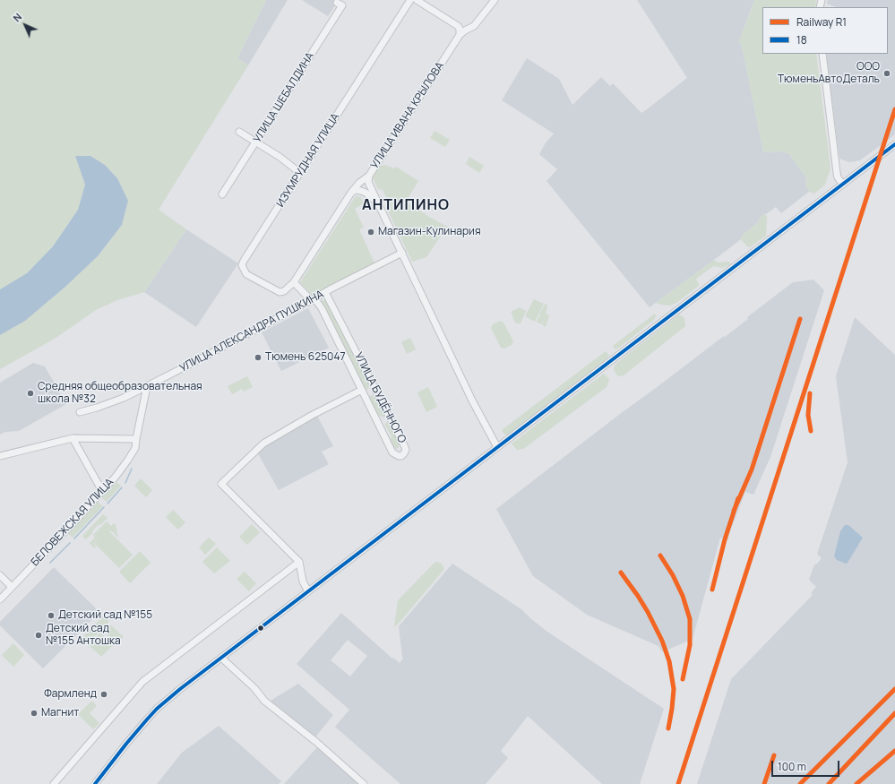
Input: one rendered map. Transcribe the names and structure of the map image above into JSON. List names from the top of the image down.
{
  "streets": {
    "street": [
      "УЛИЦА ШЕБАЛДИНА",
      "УЛИЦА ИВАНА КРЫЛОВА",
      "ИЗУМРУДНАЯ УЛИЦА",
      "УЛИЦА АЛЕКСАНДРА ПУШКИНА",
      "УЛИЦА БУДЁННОГО",
      "БЕЛОВЕЖСКАЯ УЛИЦА"
    ]
  },
  "crossings": [
    ["УЛИЦА ИВАНА КРЫЛОВА", "ИЗУМРУДНАЯ УЛИЦА"],
    ["УЛИЦА ИВАНА КРЫЛОВА", "УЛИЦА БУДЁННОГО"],
    ["ИЗУМРУДНАЯ УЛИЦА", "УЛИЦА БУДЁННОГО"],
    ["УЛИЦА АЛЕКСАНДРА ПУШКИНА", "УЛИЦА БУДЁННОГО"],
    ["УЛИЦА АЛЕКСАНДРА ПУШКИНА", "БЕЛОВЕЖСКАЯ УЛИЦА"]
  ],
  "districts": ["АНТИПИНО"],
  "places": [
    "ООО ТюменьАвтоДеталь",
    "Магазин-Кулинария",
    "Тюмень 625047",
    "Средняя общеобразовательная школа №32",
    "Детский сад №155",
    "Детский сад №155 Антошка",
    "Фармленд",
    "Магнит"
  ],
  "lines": ["rail line R1", "transit line 18"],
  "legend": ["Railway R1", "18"],
  "scale_bar": "100 m",
  "north": "top left"
}
